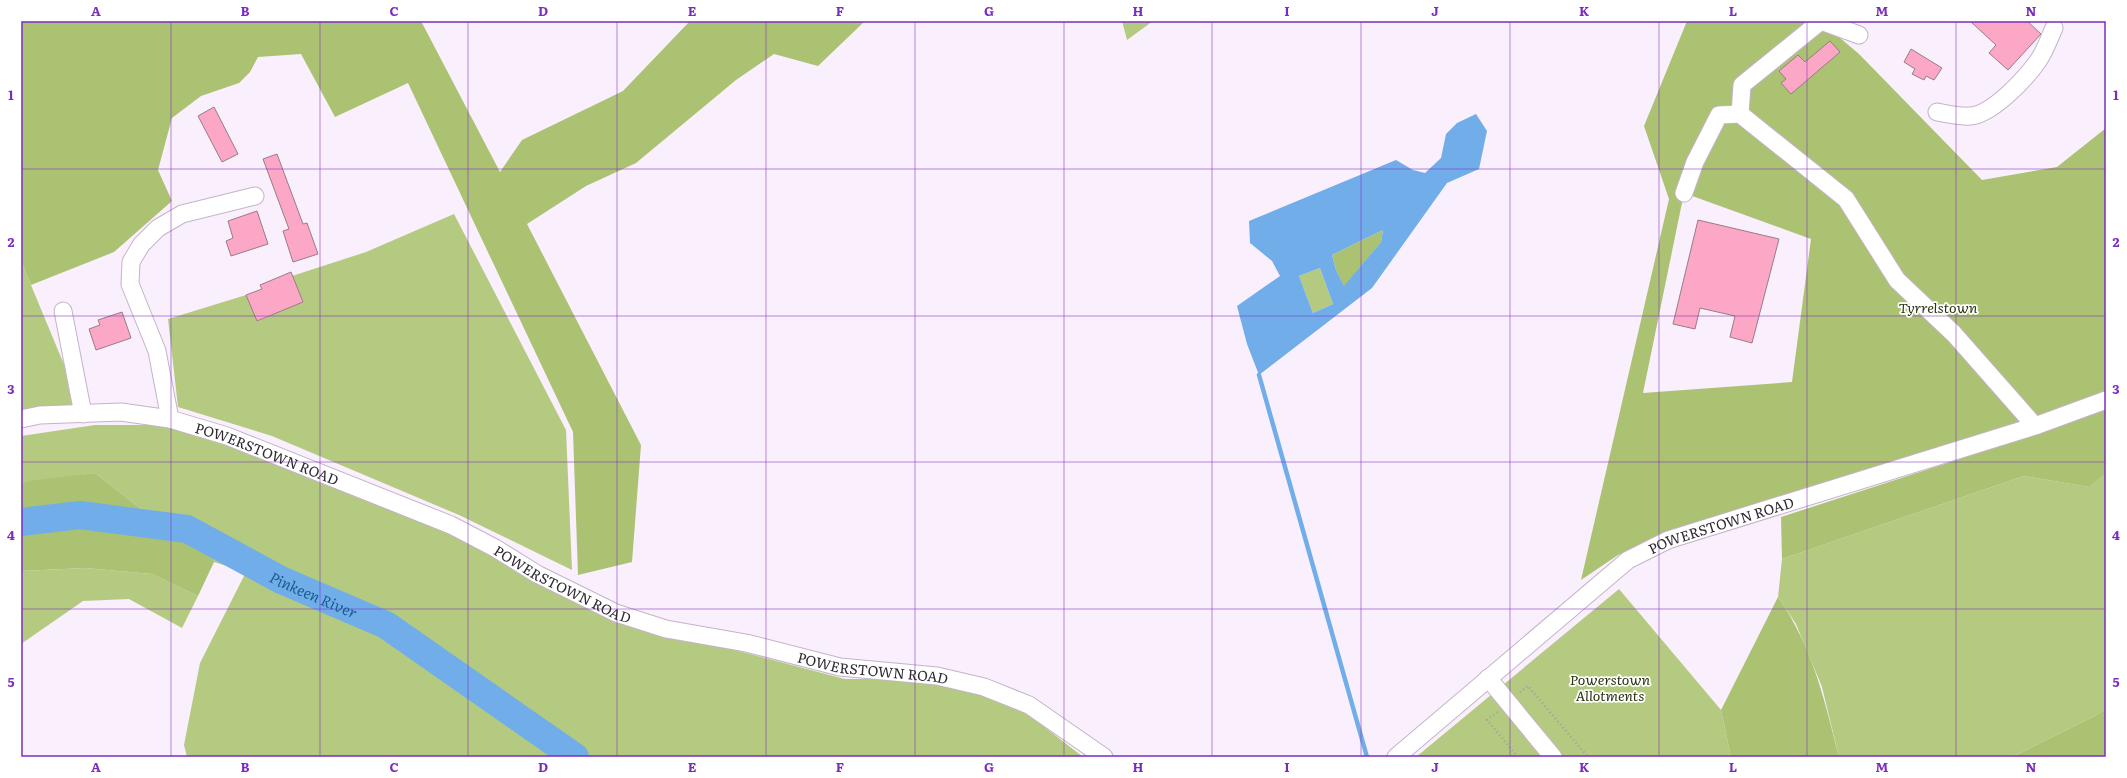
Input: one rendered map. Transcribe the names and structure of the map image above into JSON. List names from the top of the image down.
{
  "streets": {
    "street": ["POWERSTOWN ROAD"]
  },
  "water": ["Pinkeen River"],
  "parks": ["Tyrrelstown", "Powerstown Allotments"],
  "grid": {
    "columns": [
      "A",
      "B",
      "C",
      "D",
      "E",
      "F",
      "G",
      "H",
      "I",
      "J",
      "K",
      "L",
      "M",
      "N"
    ],
    "rows": [
      "1",
      "2",
      "3",
      "4",
      "5"
    ]
  }
}
